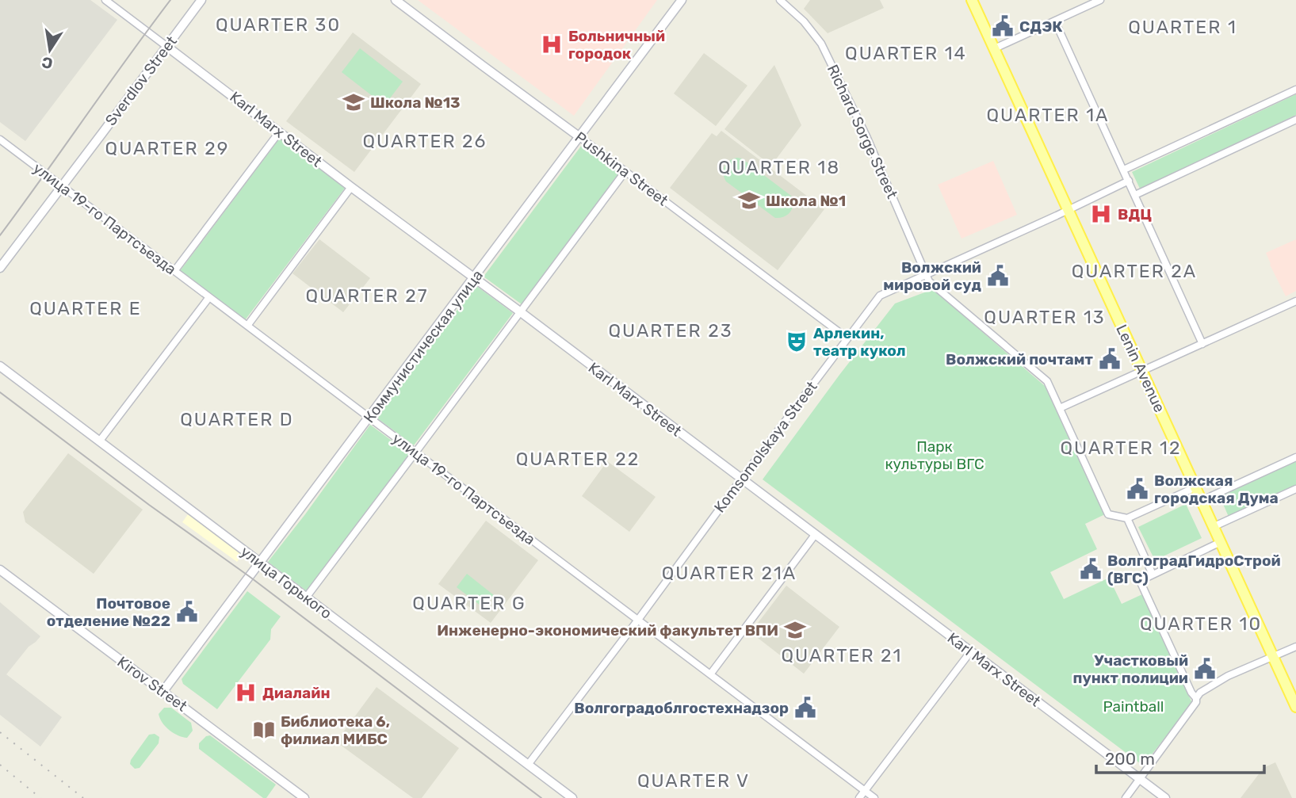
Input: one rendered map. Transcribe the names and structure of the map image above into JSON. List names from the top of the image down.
{
  "streets": {
    "main road": ["Lenin Avenue"],
    "street": [
      "Sverdlov Street",
      "Karl Marx Street",
      "Richard Sorge Street",
      "Pushkina Street",
      "улица 19-го Партсъезда",
      "Коммунистическая улица",
      "Komsomolskaya Street",
      "улица Горького",
      "Kirov Street"
    ]
  },
  "crossings": [
    ["Sverdlov Street", "Karl Marx Street"],
    ["Sverdlov Street", "улица 19-го Партсъезда"],
    ["Karl Marx Street", "Коммунистическая улица"],
    ["Karl Marx Street", "Komsomolskaya Street"],
    ["Richard Sorge Street", "Komsomolskaya Street"],
    ["Pushkina Street", "Коммунистическая улица"],
    ["Pushkina Street", "Komsomolskaya Street"],
    ["улица 19-го Партсъезда", "Коммунистическая улица"],
    ["улица 19-го Партсъезда", "Komsomolskaya Street"],
    ["Коммунистическая улица", "улица Горького"],
    ["Коммунистическая улица", "Kirov Street"],
    ["Lenin Avenue", "Komsomolskaya Street"],
    ["Komsomolskaya Street", "улица Горького"]
  ],
  "districts": [
    "QUARTER 30",
    "QUARTER 1",
    "QUARTER 14",
    "QUARTER 1A",
    "QUARTER 26",
    "QUARTER 29",
    "QUARTER 18",
    "QUARTER 2A",
    "QUARTER 27",
    "QUARTER E",
    "QUARTER 13",
    "QUARTER 23",
    "QUARTER D",
    "QUARTER 12",
    "QUARTER 22",
    "QUARTER 21A",
    "QUARTER G",
    "QUARTER 10",
    "QUARTER 21",
    "QUARTER V"
  ],
  "parks": ["Парк культуры ВГС", "Paintball"],
  "places": {
    "public building": [
      "СДЭК",
      "Волжский мировой суд",
      "Волжский почтамт",
      "Волжская городская Дума",
      "ВолгоградГидроСтрой (ВГС)",
      "Почтовое отделение №22",
      "Участковый пункт полиции",
      "Волгоградоблгостехнадзор"
    ],
    "hospital": ["Больничный городок", "ВДЦ", "Диалайн"],
    "school or university": ["Школа №13", "Школа №1", "Инженерно-экономический факультет ВПИ"],
    "theatre": ["Арлекин, театр кукол"],
    "library": ["Библиотека 6, филиал МИБС"]
  },
  "scale_bar": "200 m",
  "north": "bottom"
}
